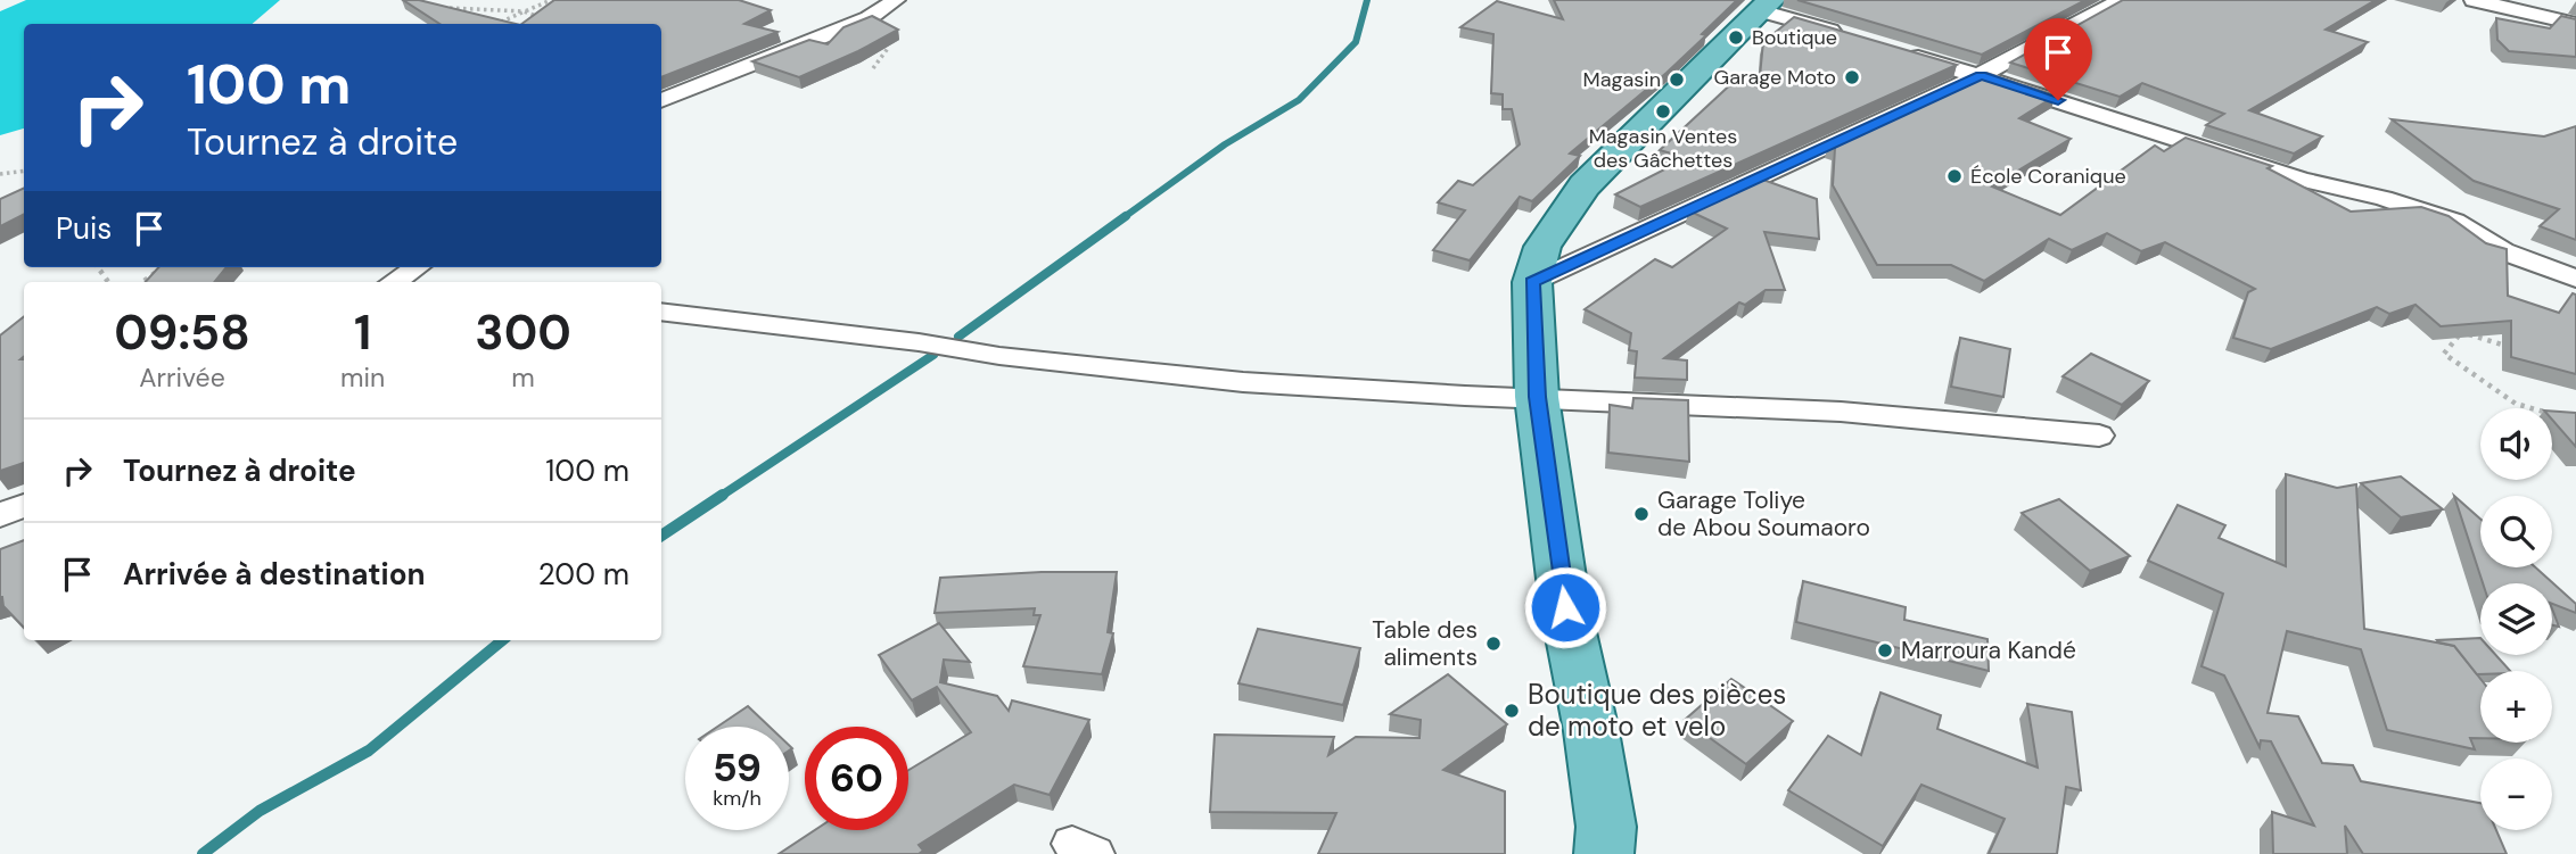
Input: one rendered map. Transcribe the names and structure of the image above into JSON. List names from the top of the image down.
{
  "places": [
    "Boutique",
    "Garage Moto",
    "Magasin",
    "Magasin Ventes des Gâchettes",
    "École Coranique",
    "Garage Toliye de Abou Soumaoro",
    "Table des aliments",
    "Marroura Kandé",
    "Boutique des pièces de moto et velo"
  ],
  "page": {
    "turn": ["100 m", "Tournez à droite"],
    "then": "Puis",
    "eta": [
      "09:58",
      "Arrivée",
      "1",
      "min",
      "300",
      "m"
    ],
    "map_buttons": ["+", "−"],
    "list": [
      {
        "name": "Tournez à droite",
        "value": "100 m"
      },
      {
        "name": "Arrivée à destination",
        "value": "200 m"
      }
    ],
    "speed": "59 km/h",
    "limit": "60"
  }
}
